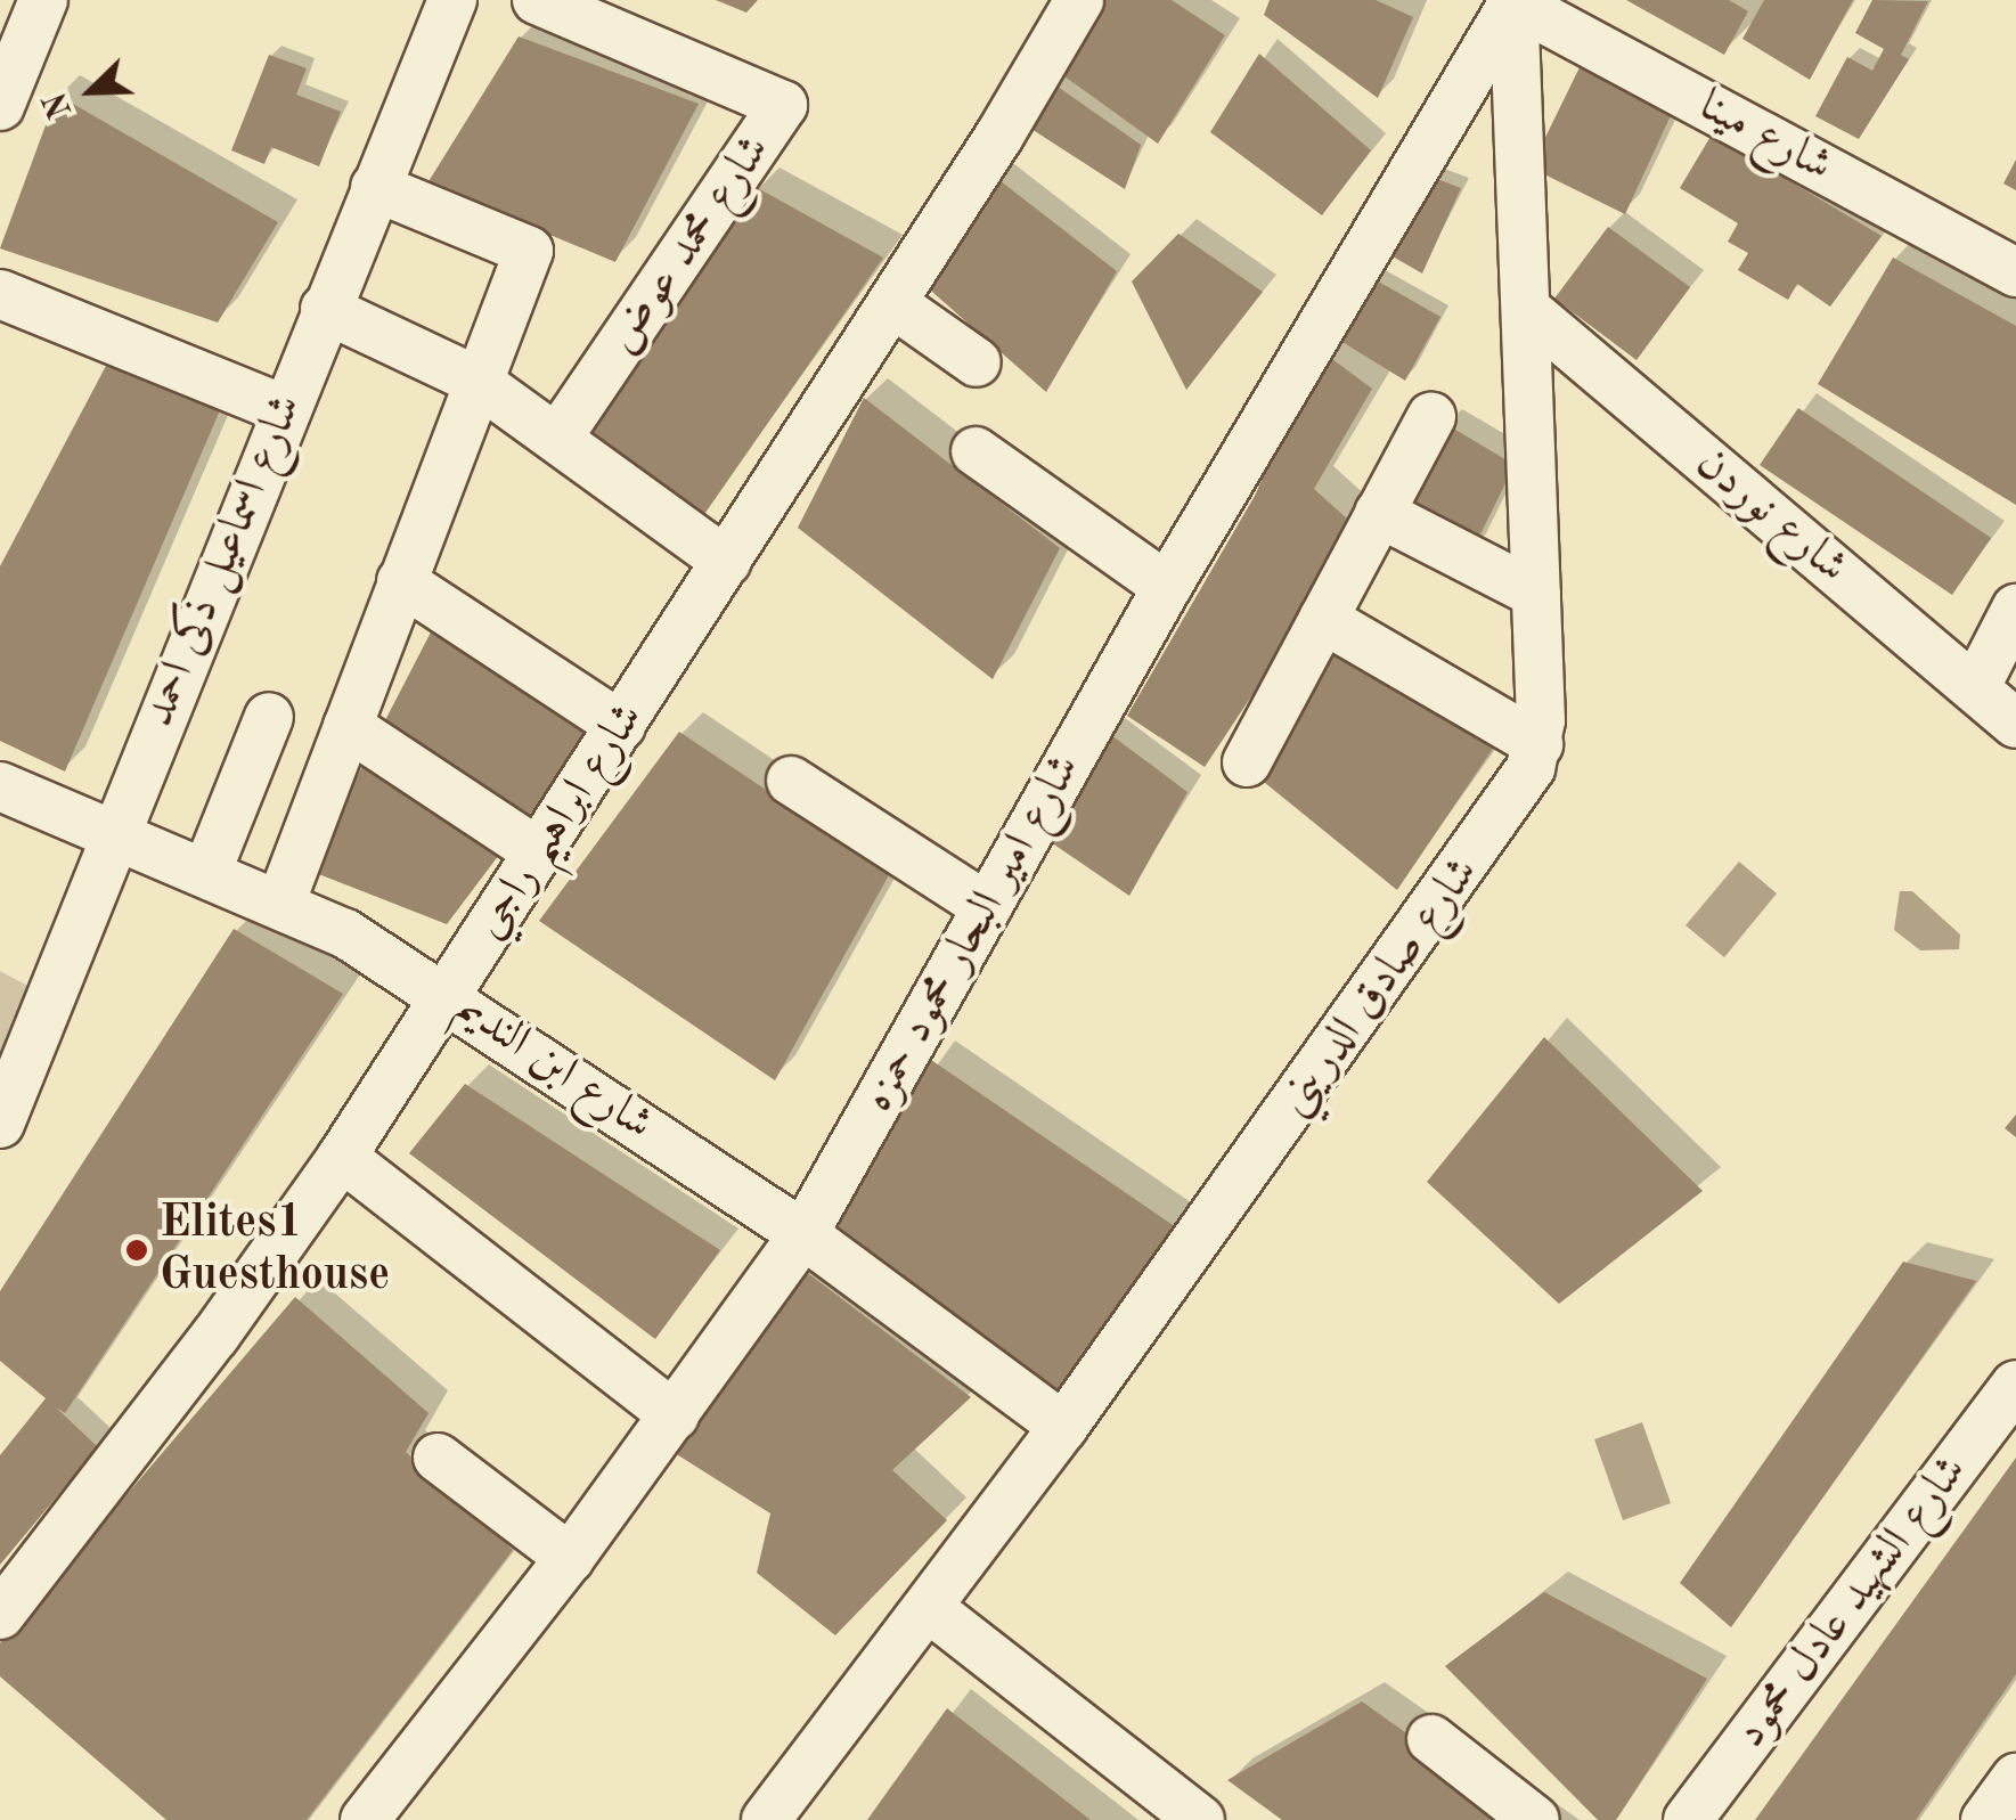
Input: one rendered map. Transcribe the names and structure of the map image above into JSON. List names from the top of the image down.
{
  "streets": {
    "street": [
      "شارع مينا",
      "شارع محمد عوض",
      "شارع نوردن",
      "شارع اسماعيل ذكى احمد",
      "شارع ابراهيم راجي",
      "شارع امير البحار محمود حمزه",
      "شارع صادق الدريني",
      "شارع ابن النديم",
      "شارع الشهيد عادل محمود"
    ]
  },
  "crossings": [
    ["شارع مينا", "شارع امير البحار محمود حمزه"],
    ["شارع اسماعيل ذكى احمد", "شارع ابن النديم"],
    ["شارع ابراهيم راجي", "شارع ابن النديم"],
    ["شارع امير البحار محمود حمزه", "شارع ابن النديم"],
    ["شارع صادق الدريني", "شارع ابن النديم"]
  ],
  "places": ["Elites1 Guesthouse"],
  "north": "bottom left"
}
